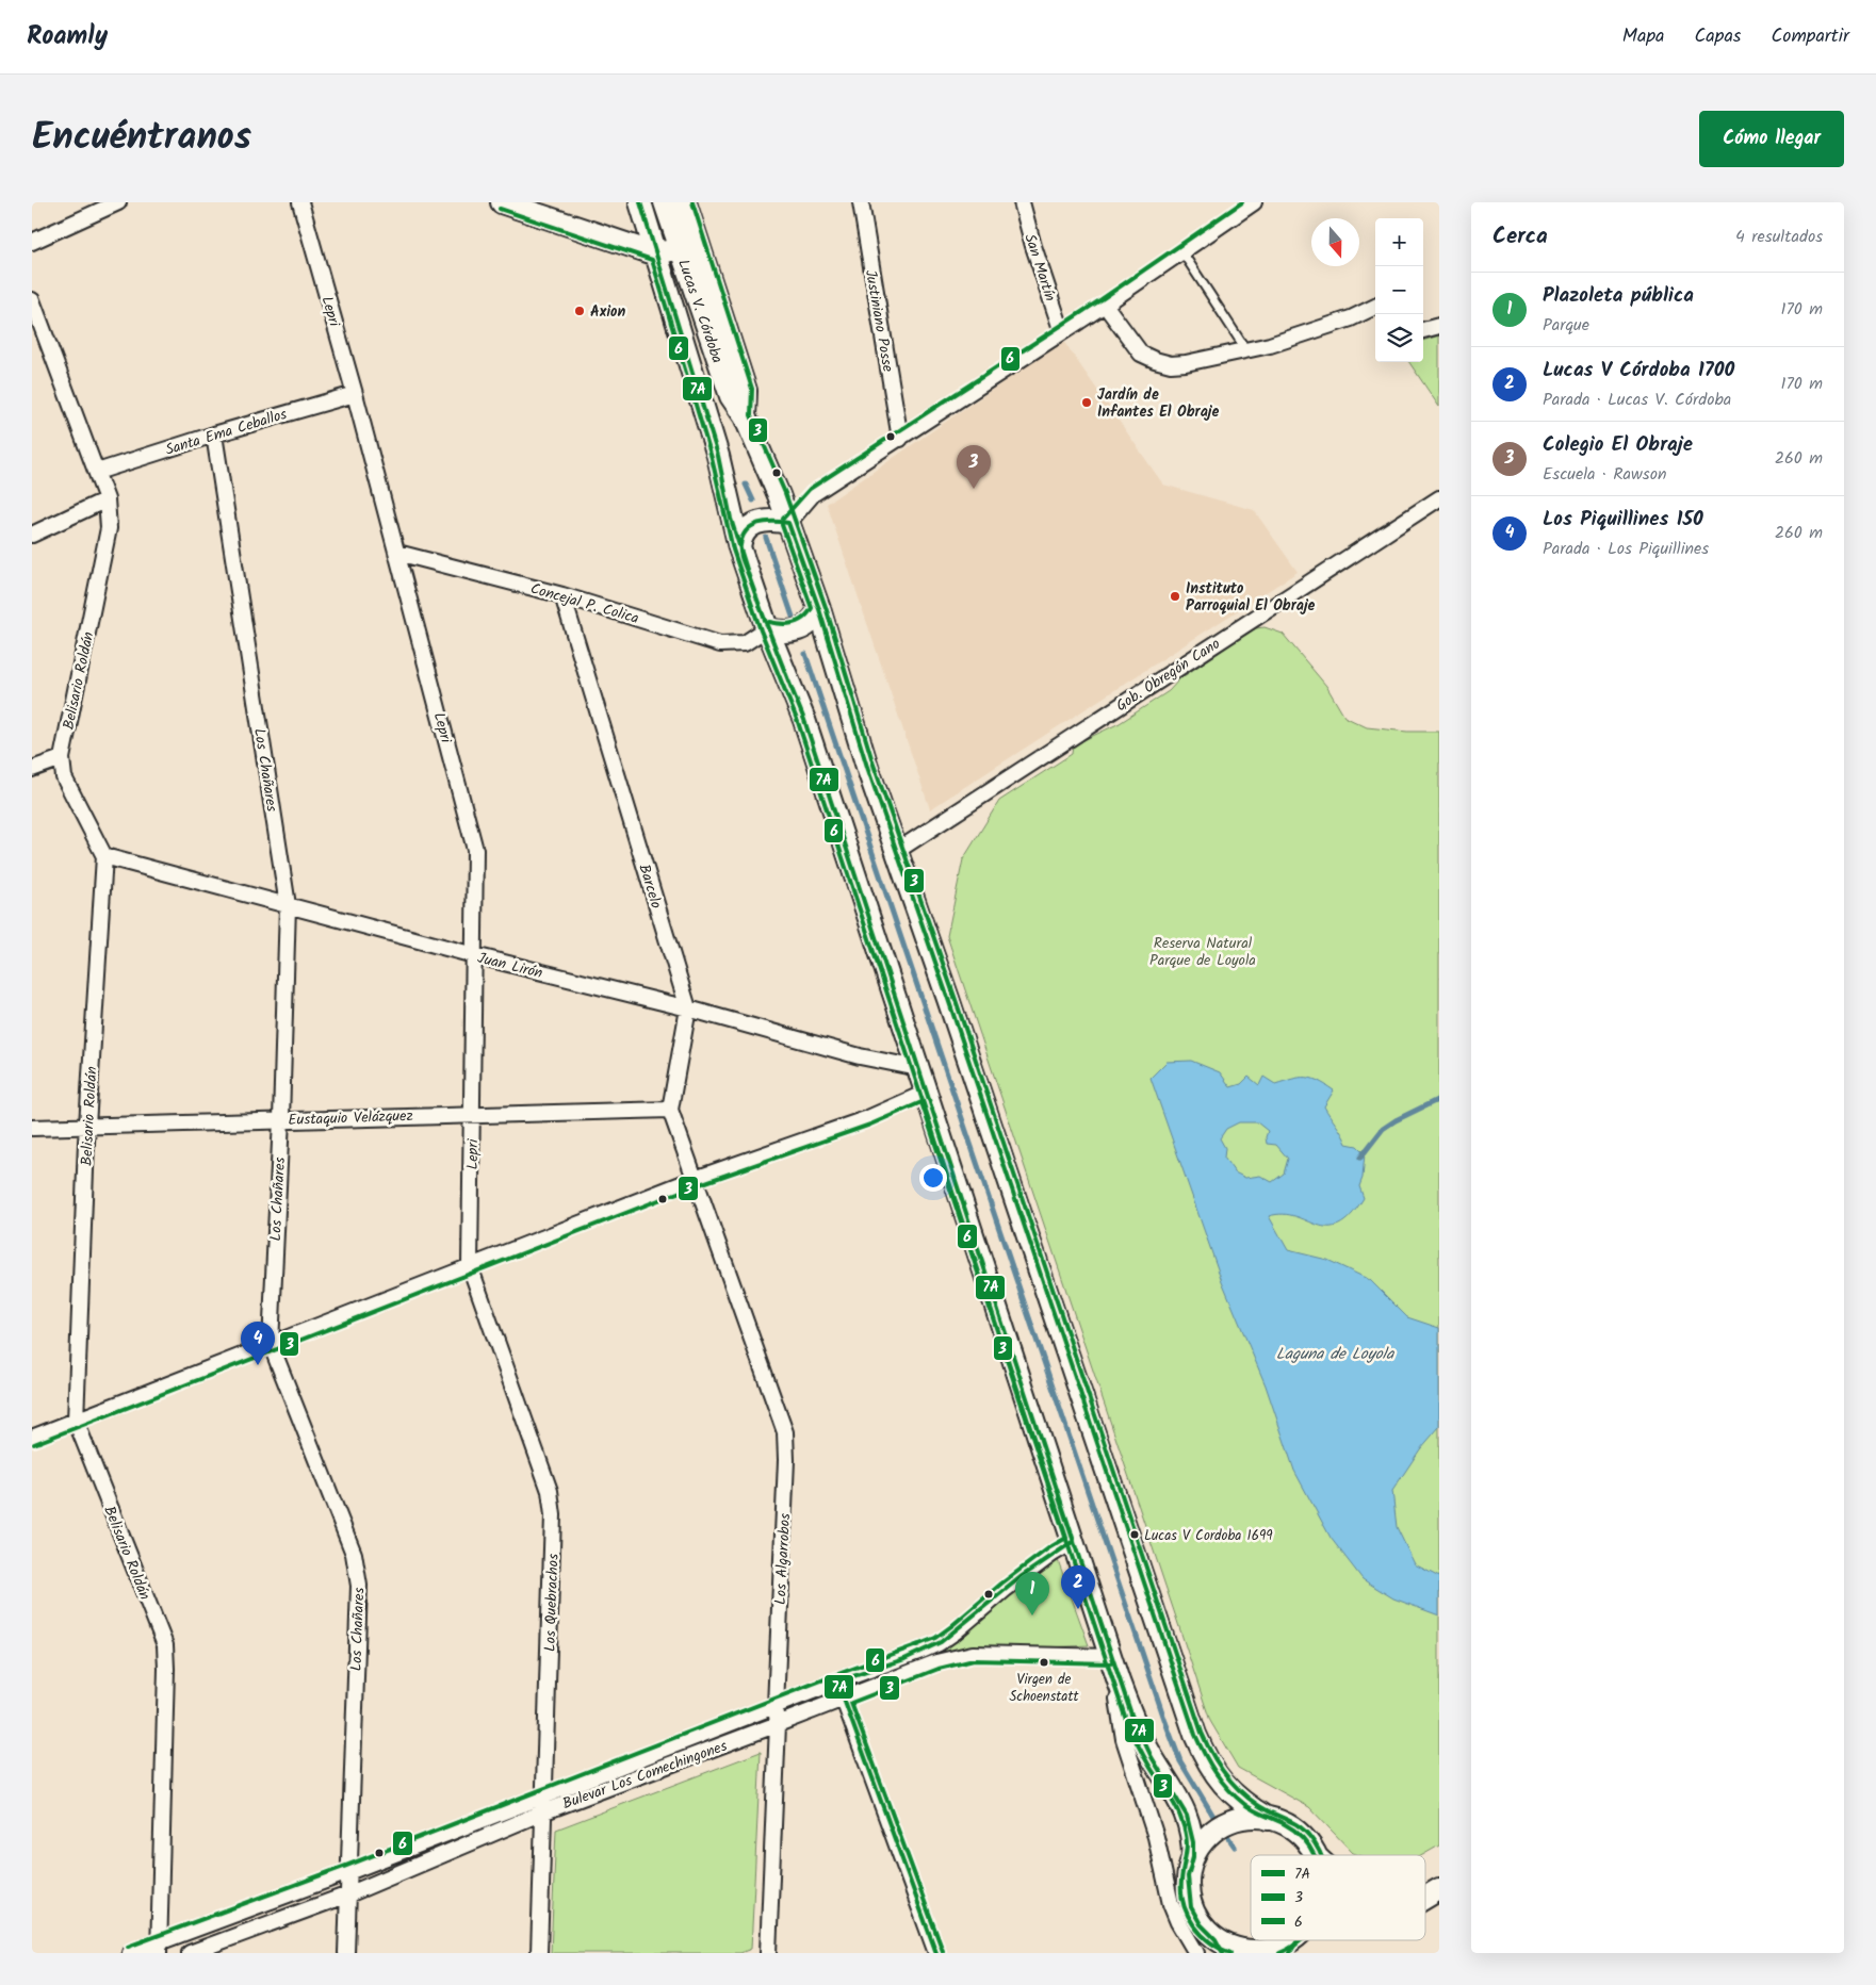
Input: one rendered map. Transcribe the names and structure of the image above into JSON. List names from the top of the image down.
{
  "streets": {
    "main road": ["Lucas V. Córdoba"],
    "street": [
      "San Martín",
      "Lepri",
      "Justiniano Posse",
      "Santa Ema Ceballos",
      "Concejal P. Colica",
      "Gob. Obregón Cano",
      "Belisario Roldán",
      "Los Chañares",
      "Barcelo",
      "Juan Lirón",
      "Eustaquio Velázquez",
      "Los Algarrobos",
      "Los Quebrachos",
      "Bulevar Los Comechingones"
    ]
  },
  "crossings": [
    ["Lepri", "Santa Ema Ceballos"],
    ["Lepri", "Concejal P. Colica"],
    ["Lepri", "Juan Lirón"],
    ["Lepri", "Eustaquio Velázquez"],
    ["Lepri", "Los Quebrachos"],
    ["Lucas V. Córdoba", "Concejal P. Colica"],
    ["Lucas V. Córdoba", "Gob. Obregón Cano"],
    ["Lucas V. Córdoba", "Juan Lirón"],
    ["Lucas V. Córdoba", "Bulevar Los Comechingones"],
    ["Santa Ema Ceballos", "Belisario Roldán"],
    ["Santa Ema Ceballos", "Los Chañares"],
    ["Concejal P. Colica", "Barcelo"],
    ["Belisario Roldán", "Juan Lirón"],
    ["Belisario Roldán", "Eustaquio Velázquez"],
    ["Belisario Roldán", "Bulevar Los Comechingones"],
    ["Los Chañares", "Juan Lirón"],
    ["Los Chañares", "Eustaquio Velázquez"],
    ["Los Chañares", "Bulevar Los Comechingones"],
    ["Barcelo", "Juan Lirón"],
    ["Barcelo", "Eustaquio Velázquez"],
    ["Barcelo", "Los Algarrobos"],
    ["Los Algarrobos", "Bulevar Los Comechingones"],
    ["Los Quebrachos", "Bulevar Los Comechingones"]
  ],
  "water": ["Laguna de Loyola"],
  "parks": ["Reserva Natural Parque de Loyola"],
  "places": [
    "Axion",
    "Jardín de Infantes El Obraje",
    "Instituto Parroquial El Obraje",
    "Lucas V Cordoba 1699",
    "Virgen de Schoenstatt"
  ],
  "lines": ["transit line 7A", "transit line 3", "transit line 6"],
  "legend": ["7A", "3", "6"],
  "north": "bottom",
  "page": {
    "header": "Roamly",
    "nav": ["Mapa", "Capas", "Compartir"],
    "title": "Encuéntranos",
    "buttons": "Cómo llegar",
    "heading": ["Cerca", "4 resultados"],
    "map_buttons": ["+", "−"],
    "list": [
      {
        "mark": "1",
        "name": "Plazoleta pública",
        "note": "Parque",
        "value": "170 m"
      },
      {
        "mark": "2",
        "name": "Lucas V Córdoba 1700",
        "note": "Parada · Lucas V. Córdoba",
        "value": "170 m"
      },
      {
        "mark": "3",
        "name": "Colegio El Obraje",
        "note": "Escuela · Rawson",
        "value": "260 m"
      },
      {
        "mark": "4",
        "name": "Los Piquillines 150",
        "note": "Parada · Los Piquillines",
        "value": "260 m"
      }
    ],
    "pins": [
      "3",
      "4",
      "2",
      "1"
    ]
  }
}
